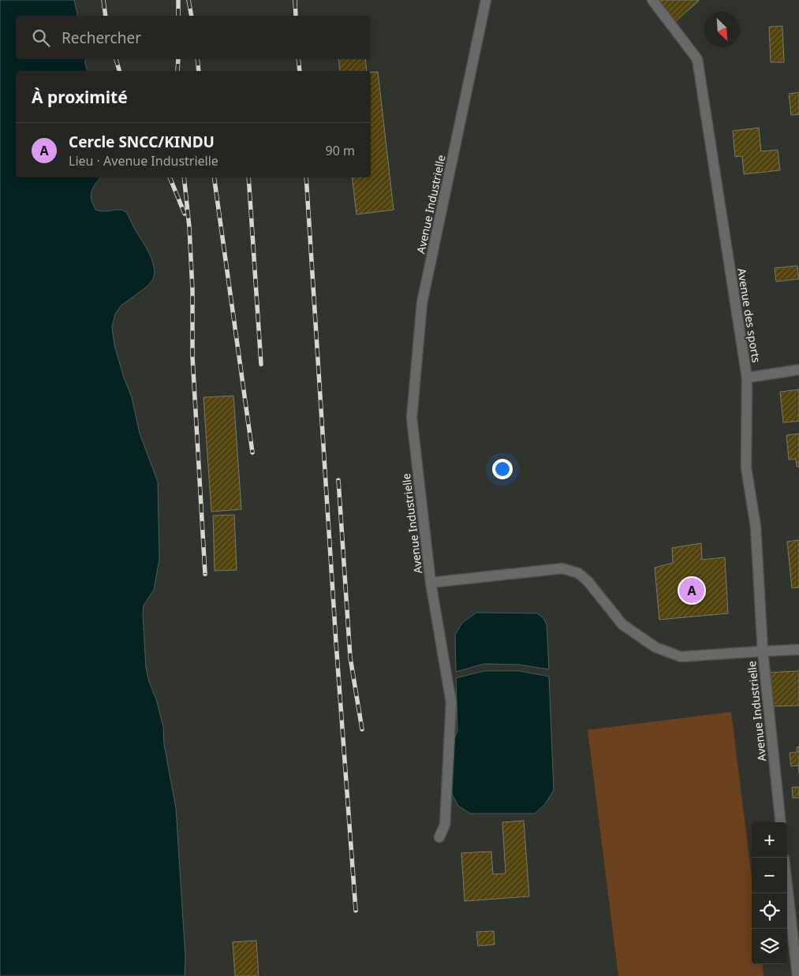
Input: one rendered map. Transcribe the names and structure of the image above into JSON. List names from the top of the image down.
{
  "streets": {
    "street": ["Avenue Industrielle", "Avenue des sports"]
  },
  "crossings": [
    ["Avenue Industrielle", "Avenue des sports"]
  ],
  "north": "bottom right",
  "page": {
    "search": "Rechercher",
    "heading": "À proximité",
    "list": [
      {
        "mark": "A",
        "name": "Cercle SNCC/KINDU",
        "note": "Lieu · Avenue Industrielle",
        "value": "90 m"
      }
    ],
    "pins": "A",
    "map_buttons": ["+", "−"]
  }
}
